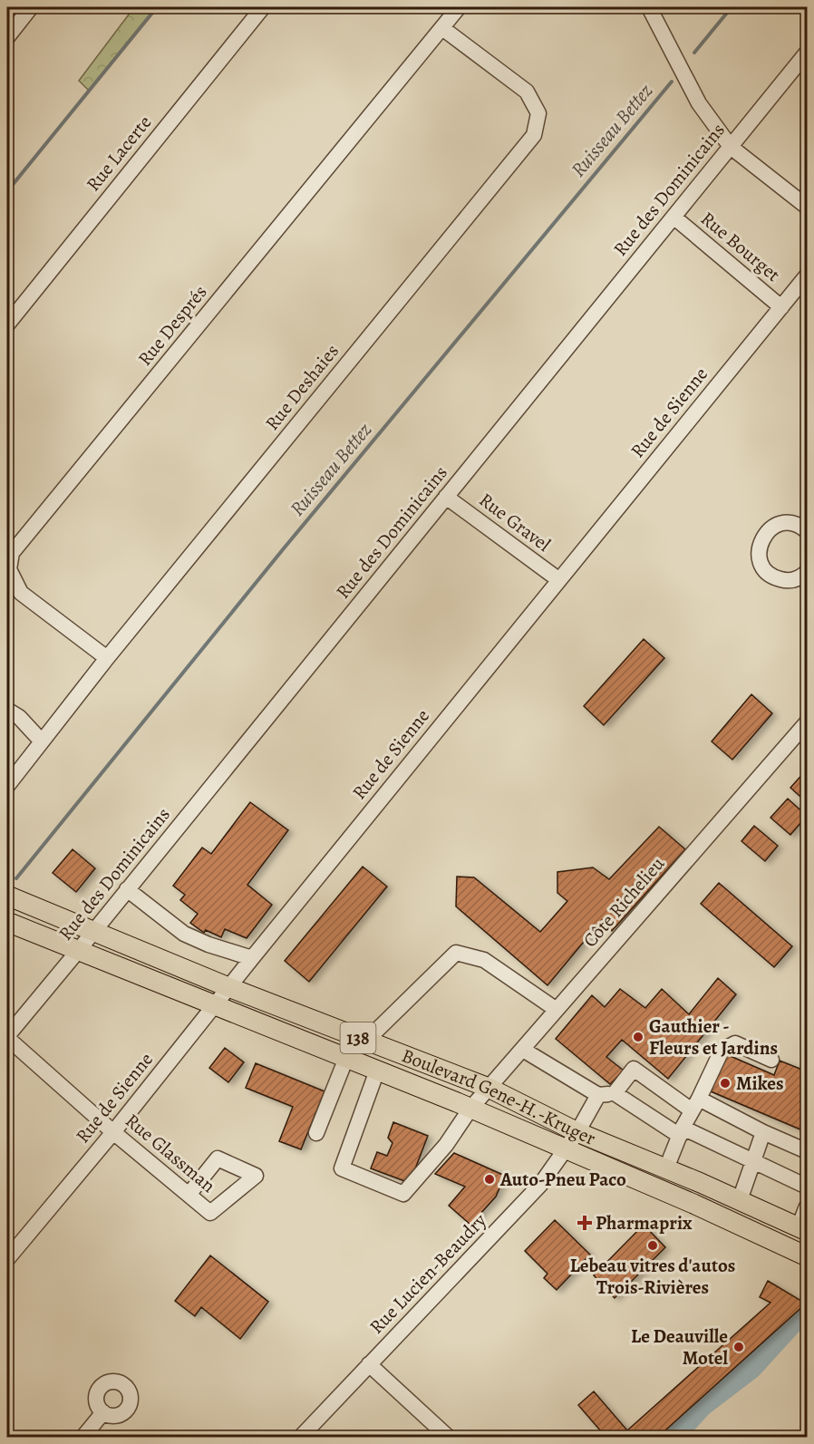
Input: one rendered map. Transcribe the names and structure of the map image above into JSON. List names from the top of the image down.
{
  "streets": {
    "main road": ["138", "Boulevard Gene-H.-Kruger"],
    "street": [
      "Rue Lacerte",
      "Rue des Dominicains",
      "Rue Bourget",
      "Rue Després",
      "Rue Deshaies",
      "Rue de Sienne",
      "Rue Gravel",
      "Côte Richelieu",
      "Rue Glassman",
      "Rue Lucien-Beaudry"
    ]
  },
  "crossings": [
    ["Rue des Dominicains", "Rue Bourget"],
    ["Rue des Dominicains", "Rue Gravel"],
    ["Rue des Dominicains", "Boulevard Gene-H.-Kruger"],
    ["Rue des Dominicains", "Rue Glassman"],
    ["Rue Bourget", "Rue de Sienne"],
    ["Rue Després", "Rue Deshaies"],
    ["Rue de Sienne", "Rue Gravel"],
    ["Rue de Sienne", "Boulevard Gene-H.-Kruger"],
    ["Rue de Sienne", "Rue Glassman"],
    ["Côte Richelieu", "Boulevard Gene-H.-Kruger"],
    ["Boulevard Gene-H.-Kruger", "Rue Lucien-Beaudry"]
  ],
  "water": ["Ruisseau Bettez"],
  "places": {
    "other": [
      "Gauthier - Fleurs et Jardins",
      "Mikes",
      "Auto-Pneu Paco",
      "Lebeau vitres d'autos Trois-Rivières",
      "Le Deauville Motel"
    ],
    "health": ["Pharmaprix"]
  }
}
